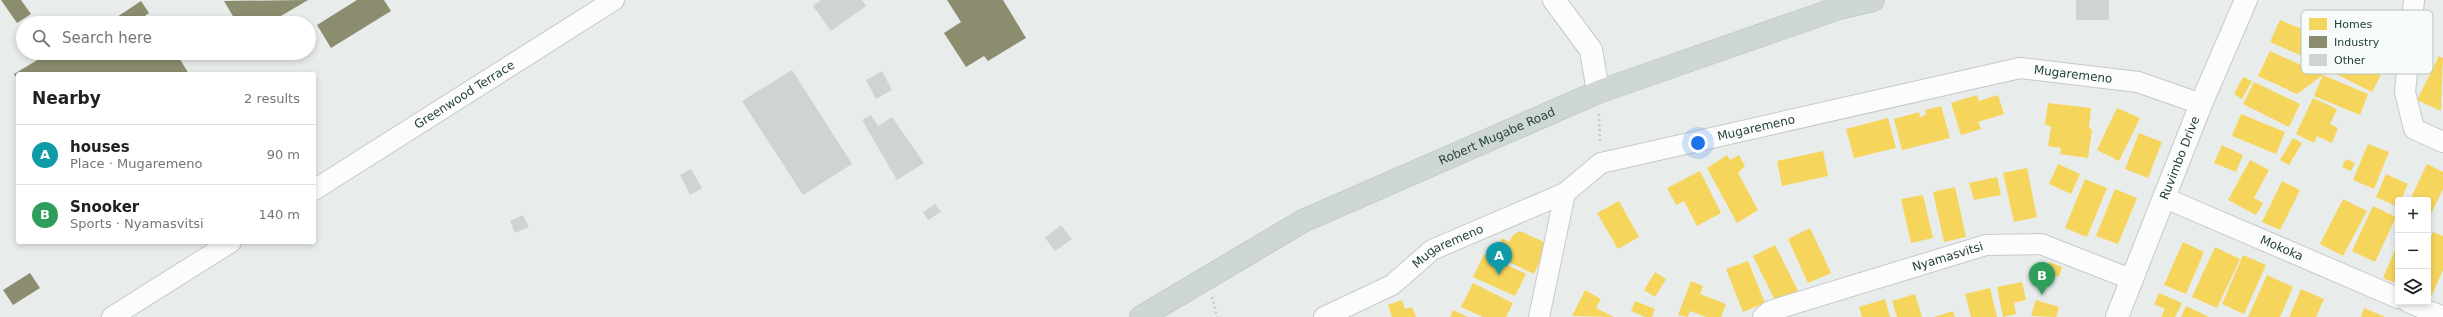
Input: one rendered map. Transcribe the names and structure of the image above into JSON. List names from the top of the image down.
{
  "streets": {
    "main road": ["Robert Mugabe Road"],
    "street": [
      "Mugaremeno",
      "Greenwood Terrace",
      "Ruvimbo Drive",
      "Mokoka",
      "Nyamasvitsi"
    ]
  },
  "crossings": [
    ["Mugaremeno", "Ruvimbo Drive"],
    ["Ruvimbo Drive", "Mokoka"],
    ["Ruvimbo Drive", "Nyamasvitsi"]
  ],
  "legend": ["Homes", "Industry", "Other"],
  "page": {
    "search": "Search here",
    "heading": ["Nearby", "2 results"],
    "list": [
      {
        "mark": "A",
        "name": "houses",
        "note": "Place · Mugaremeno",
        "value": "90 m"
      },
      {
        "mark": "B",
        "name": "Snooker",
        "note": "Sports · Nyamasvitsi",
        "value": "140 m"
      }
    ],
    "map_buttons": ["+", "−"],
    "pins": ["A", "B"]
  }
}
